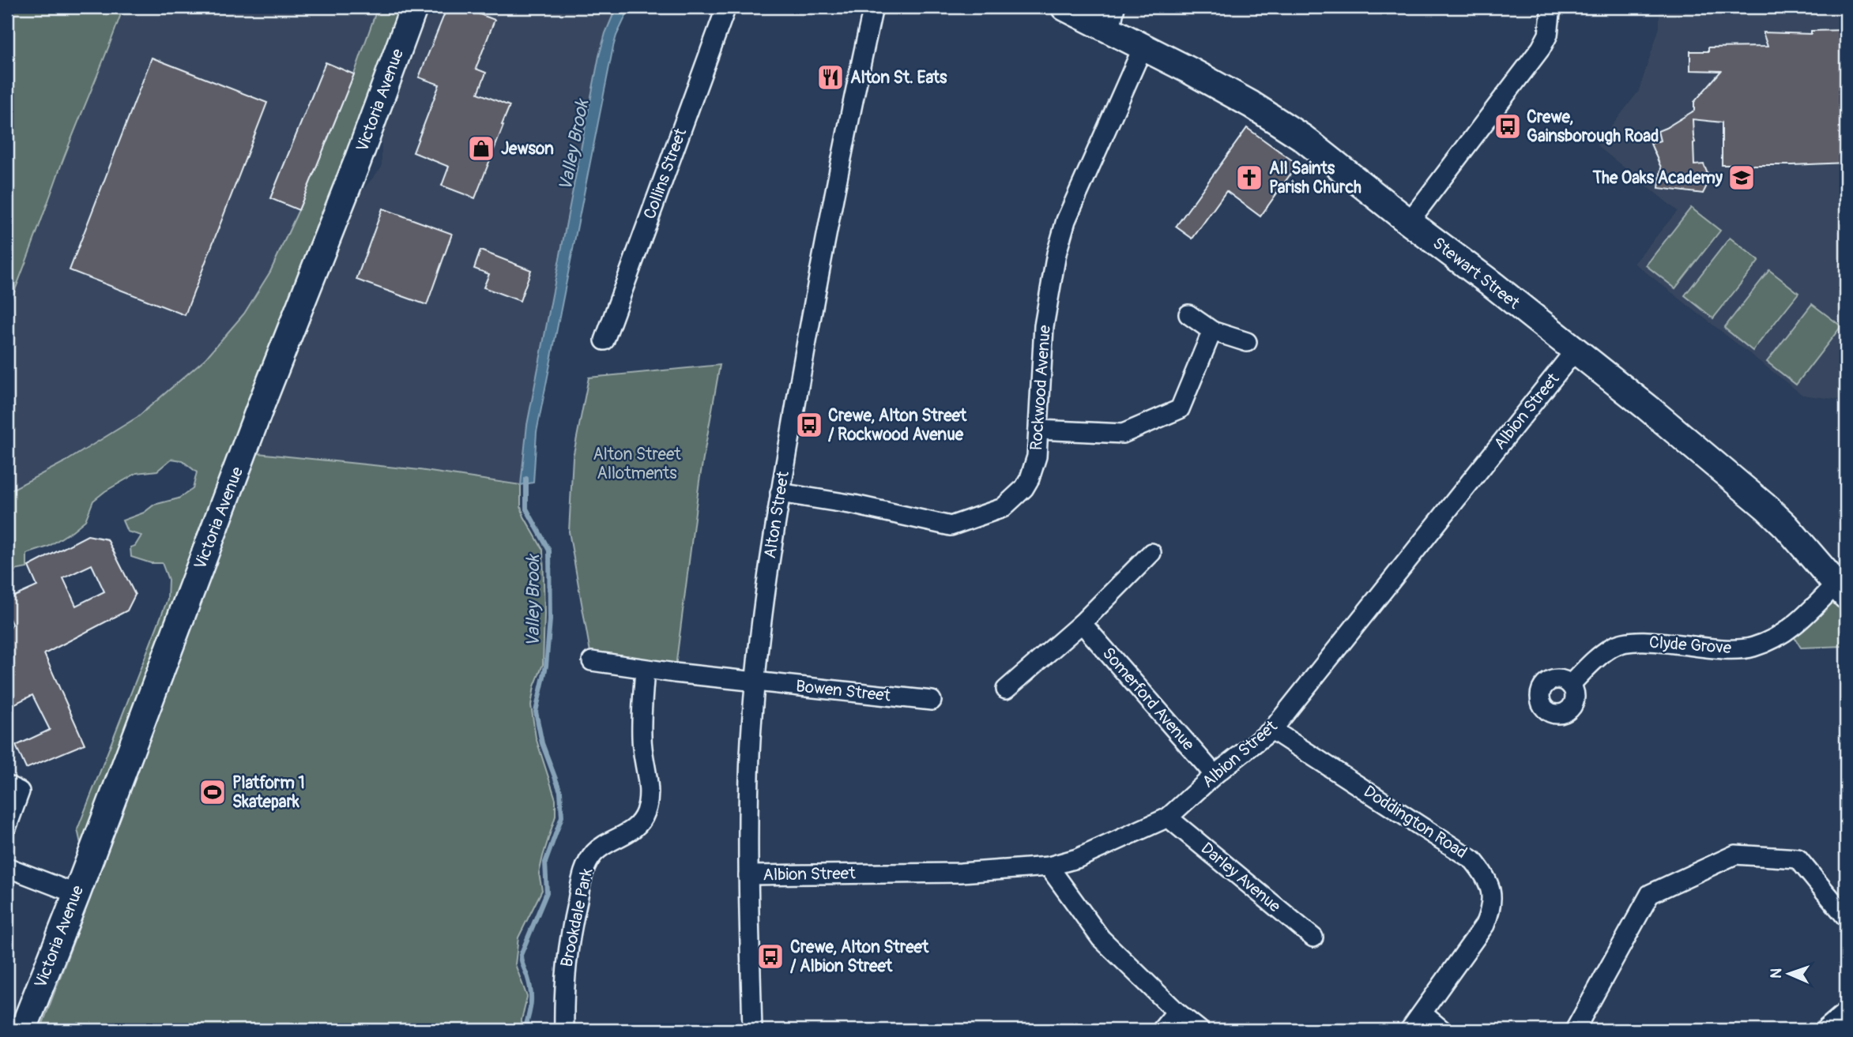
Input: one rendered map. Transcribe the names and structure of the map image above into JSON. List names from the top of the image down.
{
  "streets": {
    "street": [
      "Victoria Avenue",
      "Collins Street",
      "Stewart Street",
      "Rockwood Avenue",
      "Albion Street",
      "Alton Street",
      "Clyde Grove",
      "Bowen Street",
      "Somerford Avenue",
      "Doddington Road",
      "Darley Avenue",
      "Brookdale Park"
    ]
  },
  "crossings": [
    ["Stewart Street", "Rockwood Avenue"],
    ["Stewart Street", "Albion Street"],
    ["Stewart Street", "Clyde Grove"],
    ["Rockwood Avenue", "Alton Street"],
    ["Albion Street", "Alton Street"],
    ["Albion Street", "Somerford Avenue"],
    ["Albion Street", "Doddington Road"],
    ["Albion Street", "Darley Avenue"],
    ["Alton Street", "Bowen Street"]
  ],
  "water": ["Valley Brook"],
  "parks": ["Alton Street Allotments"],
  "places": {
    "restaurant": ["Alton St. Eats"],
    "bus stop": ["Crewe, Gainsborough Road", "Crewe, Alton Street / Rockwood Avenue", "Crewe, Alton Street / Albion Street"],
    "shop": ["Jewson"],
    "church": ["All Saints Parish Church"],
    "school or university": ["The Oaks Academy"],
    "sports": ["Platform 1 Skatepark"]
  },
  "north": "left"
}
